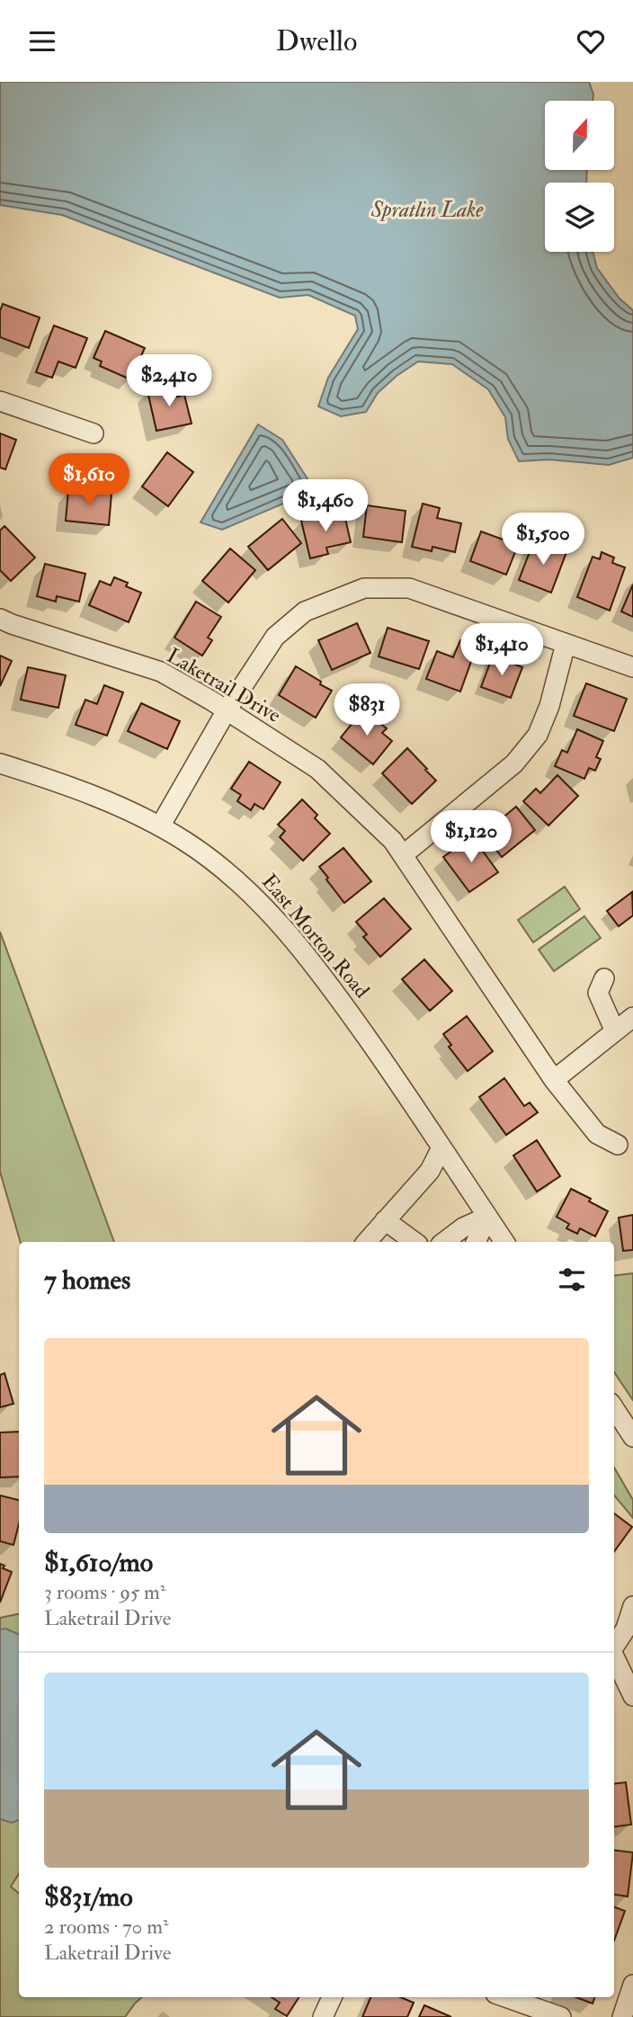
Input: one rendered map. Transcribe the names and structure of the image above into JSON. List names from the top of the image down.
{
  "streets": {
    "street": ["Laketrail Drive", "East Morton Road"]
  },
  "water": ["Spratlin Lake"],
  "north": "top",
  "page": {
    "header": "Dwello",
    "price": [
      "$2,410",
      "$1,610",
      "$1,460",
      "$1,500",
      "$1,410",
      "$831",
      "$1,120"
    ],
    "heading": "7 homes",
    "list": [
      {
        "name": "$1,610/mo",
        "note": "3 rooms · 95 m² · Laketrail Drive"
      },
      {
        "name": "$831/mo",
        "note": "2 rooms · 70 m² · Laketrail Drive"
      }
    ]
  }
}
